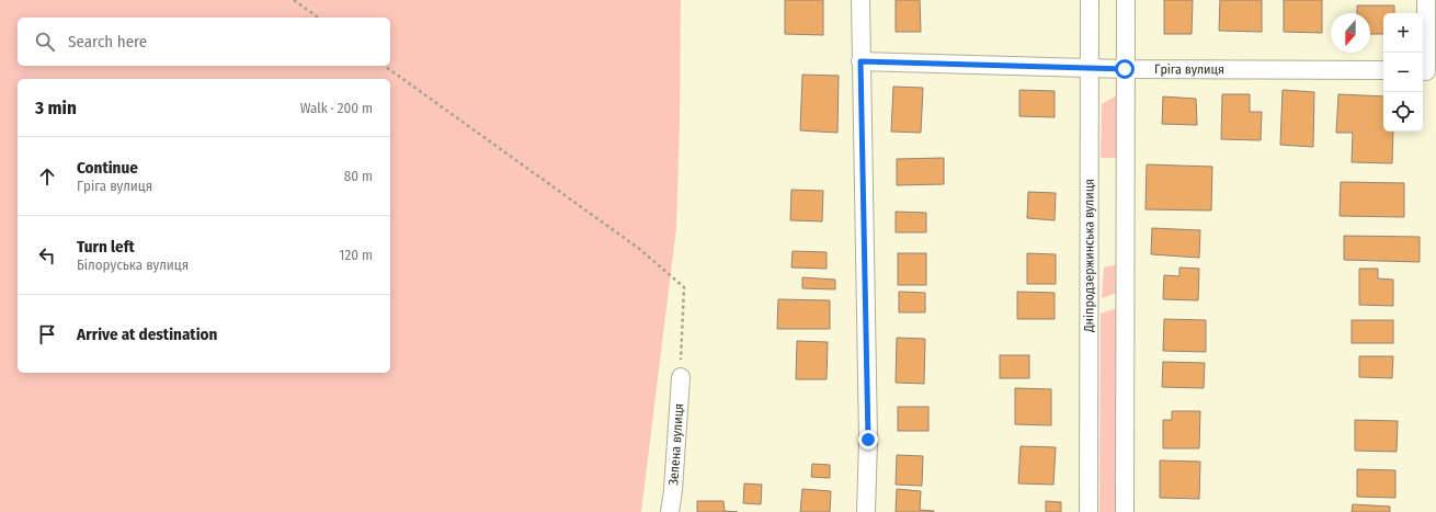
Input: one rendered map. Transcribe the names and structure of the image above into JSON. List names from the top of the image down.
{
  "streets": {
    "street": ["Гріга вулиця", "Дніпродзержинська вулиця", "Зелена вулиця"]
  },
  "crossings": [
    ["Гріга вулиця", "Дніпродзержинська вулиця"]
  ],
  "north": "bottom",
  "page": {
    "map_buttons": ["+", "−"],
    "search": "Search here",
    "heading": ["3 min", "Walk · 200 m"],
    "list": [
      ["Continue", "Гріга вулиця", "80 m"],
      ["Turn left", "Білоруська вулиця", "120 m"],
      "Arrive at destination"
    ]
  }
}
